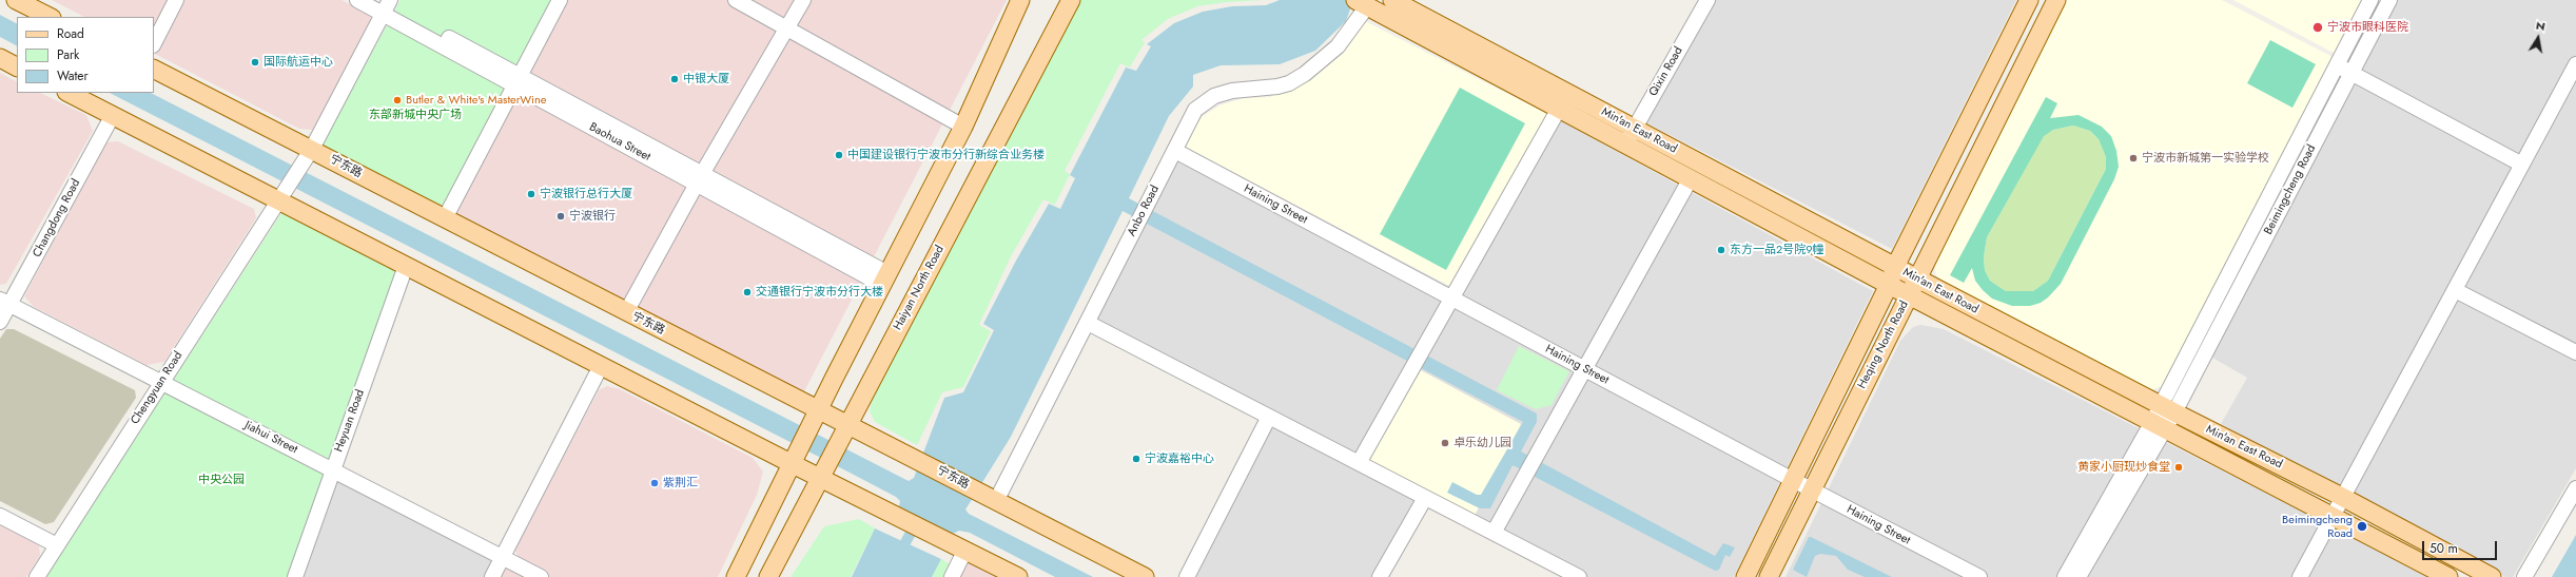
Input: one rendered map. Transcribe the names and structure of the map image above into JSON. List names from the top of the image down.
{
  "streets": {
    "main road": [
      "Min'an East Road",
      "宁东路",
      "Haiyan North Road",
      "Heqing North Road"
    ],
    "street": [
      "Qixin Road",
      "Baohua Street",
      "Beimingcheng Road",
      "Haining Street",
      "Anbo Road",
      "Changdong Road",
      "Chengyuan Road",
      "Heyuan Road",
      "Jiahui Street"
    ]
  },
  "crossings": [
    ["Qixin Road", "Min'an East Road"],
    ["Min'an East Road", "Beimingcheng Road"],
    ["Min'an East Road", "Anbo Road"],
    ["Min'an East Road", "Heqing North Road"],
    ["Baohua Street", "Chengyuan Road"],
    ["宁东路", "Anbo Road"],
    ["宁东路", "Haiyan North Road"],
    ["宁东路", "Chengyuan Road"],
    ["Haining Street", "Anbo Road"],
    ["Haining Street", "Heqing North Road"],
    ["Changdong Road", "Jiahui Street"],
    ["Chengyuan Road", "Jiahui Street"],
    ["Heyuan Road", "Jiahui Street"]
  ],
  "parks": ["东部新城中央广场", "中央公园"],
  "places": [
    "宁波市眼科医院",
    "国际航运中心",
    "中银大厦",
    "Butler & White's MasterWine",
    "中国建设银行宁波市分行新综合业务楼",
    "宁波市新城第一实验学校",
    "宁波银行总行大厦",
    "宁波银行",
    "东方一品2号院9幢",
    "交通银行宁波市分行大楼",
    "卓乐幼儿园",
    "宁波嘉裕中心",
    "黄家小厨现炒食堂",
    "紫荆汇",
    "Beimingcheng Road"
  ],
  "legend": ["Road", "Park", "Water"],
  "scale_bar": "50 m",
  "north": "top"
}
